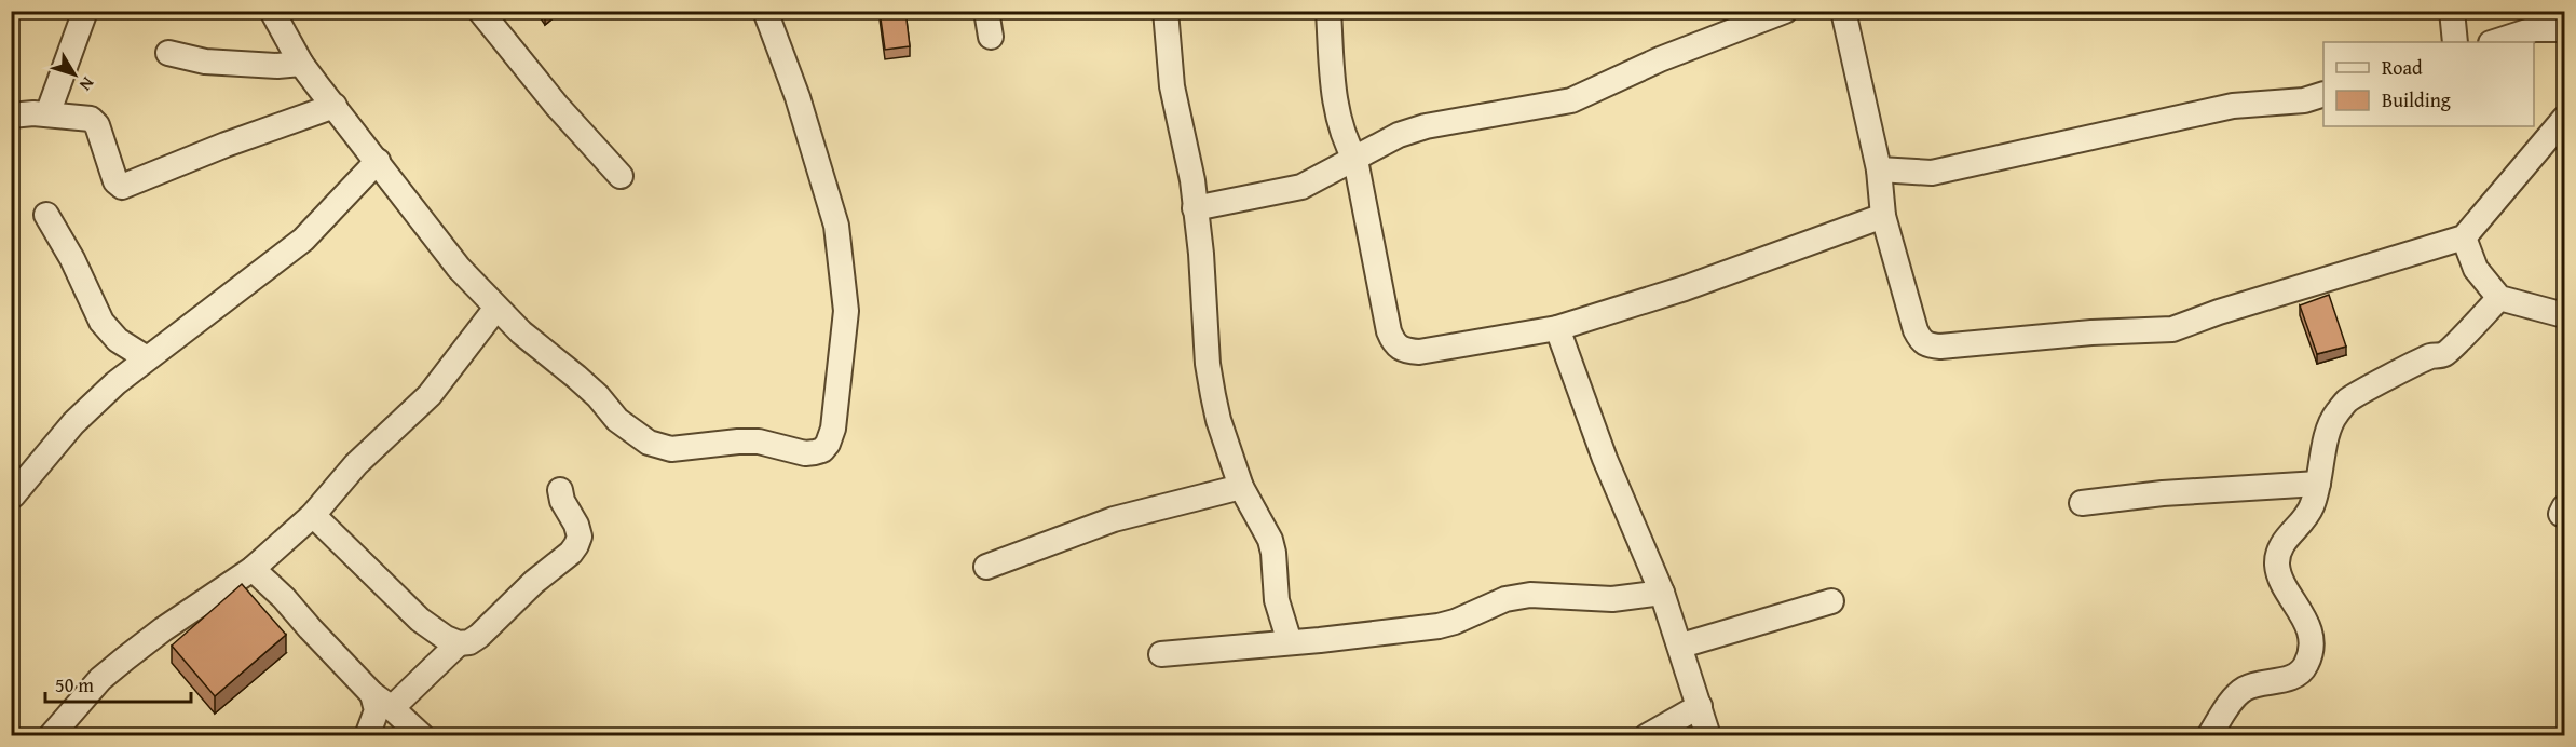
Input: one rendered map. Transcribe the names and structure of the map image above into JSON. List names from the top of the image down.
{
  "legend": ["Road", "Building"],
  "scale_bar": "50 m",
  "north": "bottom right"
}
